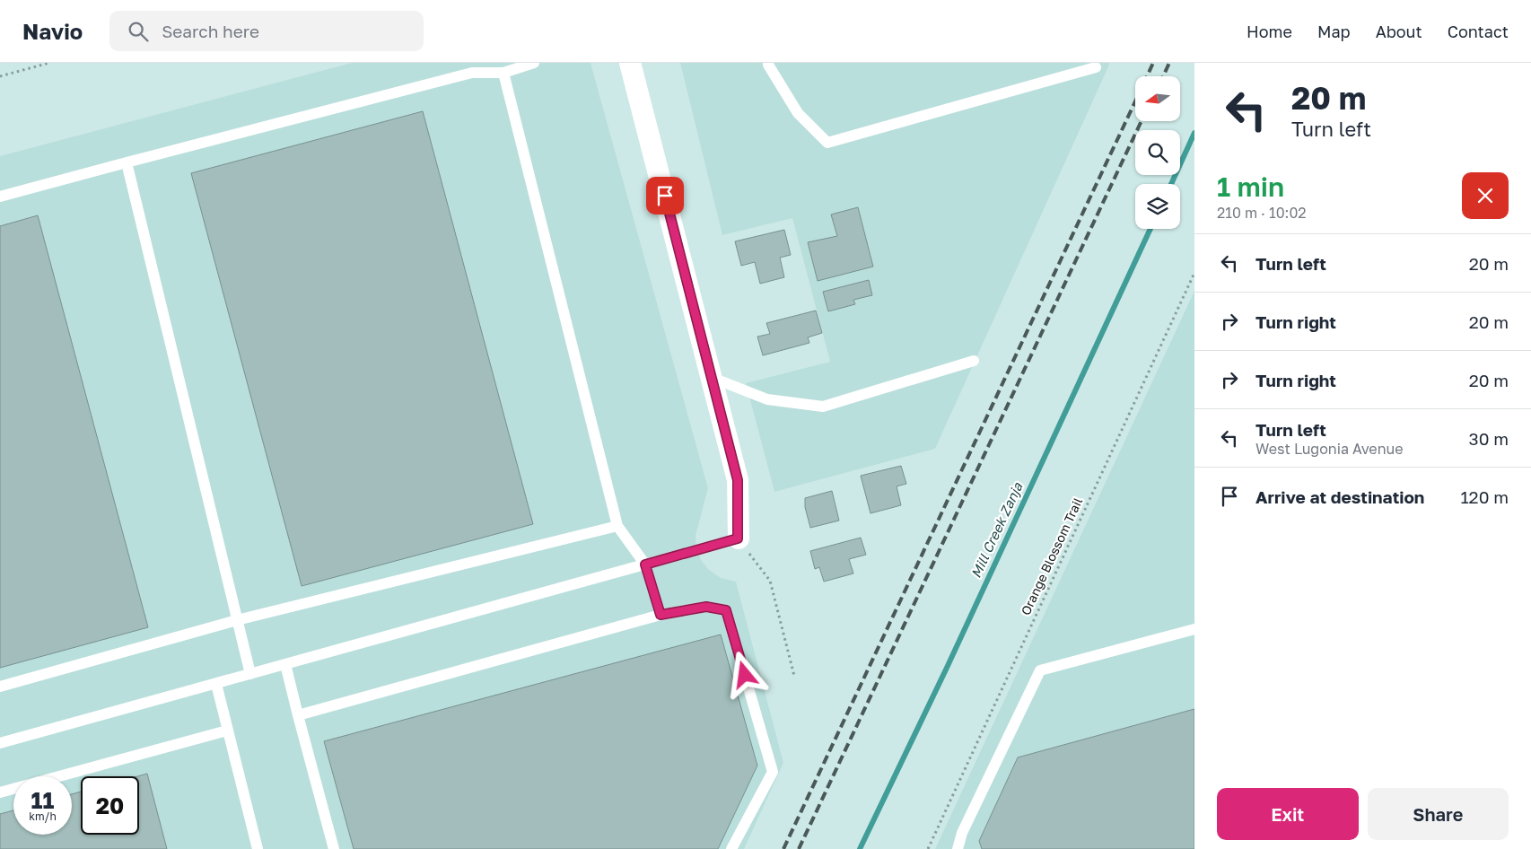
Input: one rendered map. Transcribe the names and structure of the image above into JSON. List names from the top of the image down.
{
  "streets": {
    "path": ["Orange Blossom Trail"]
  },
  "water": ["Mill Creek Zanja"],
  "north": "left",
  "page": {
    "header": "Navio",
    "search": "Search here",
    "nav": [
      "Home",
      "Map",
      "About",
      "Contact"
    ],
    "turn": ["20 m", "Turn left"],
    "heading": ["1 min", "210 m · 10:02"],
    "list": [
      {
        "name": "Turn left",
        "value": "20 m"
      },
      {
        "name": "Turn right",
        "value": "20 m"
      },
      {
        "name": "Turn right",
        "value": "20 m"
      },
      {
        "name": "Turn left",
        "note": "West Lugonia Avenue",
        "value": "30 m"
      },
      {
        "name": "Arrive at destination",
        "value": "120 m"
      }
    ],
    "speed": "11 km/h",
    "limit": "20",
    "buttons": ["Exit", "Share"]
  }
}
